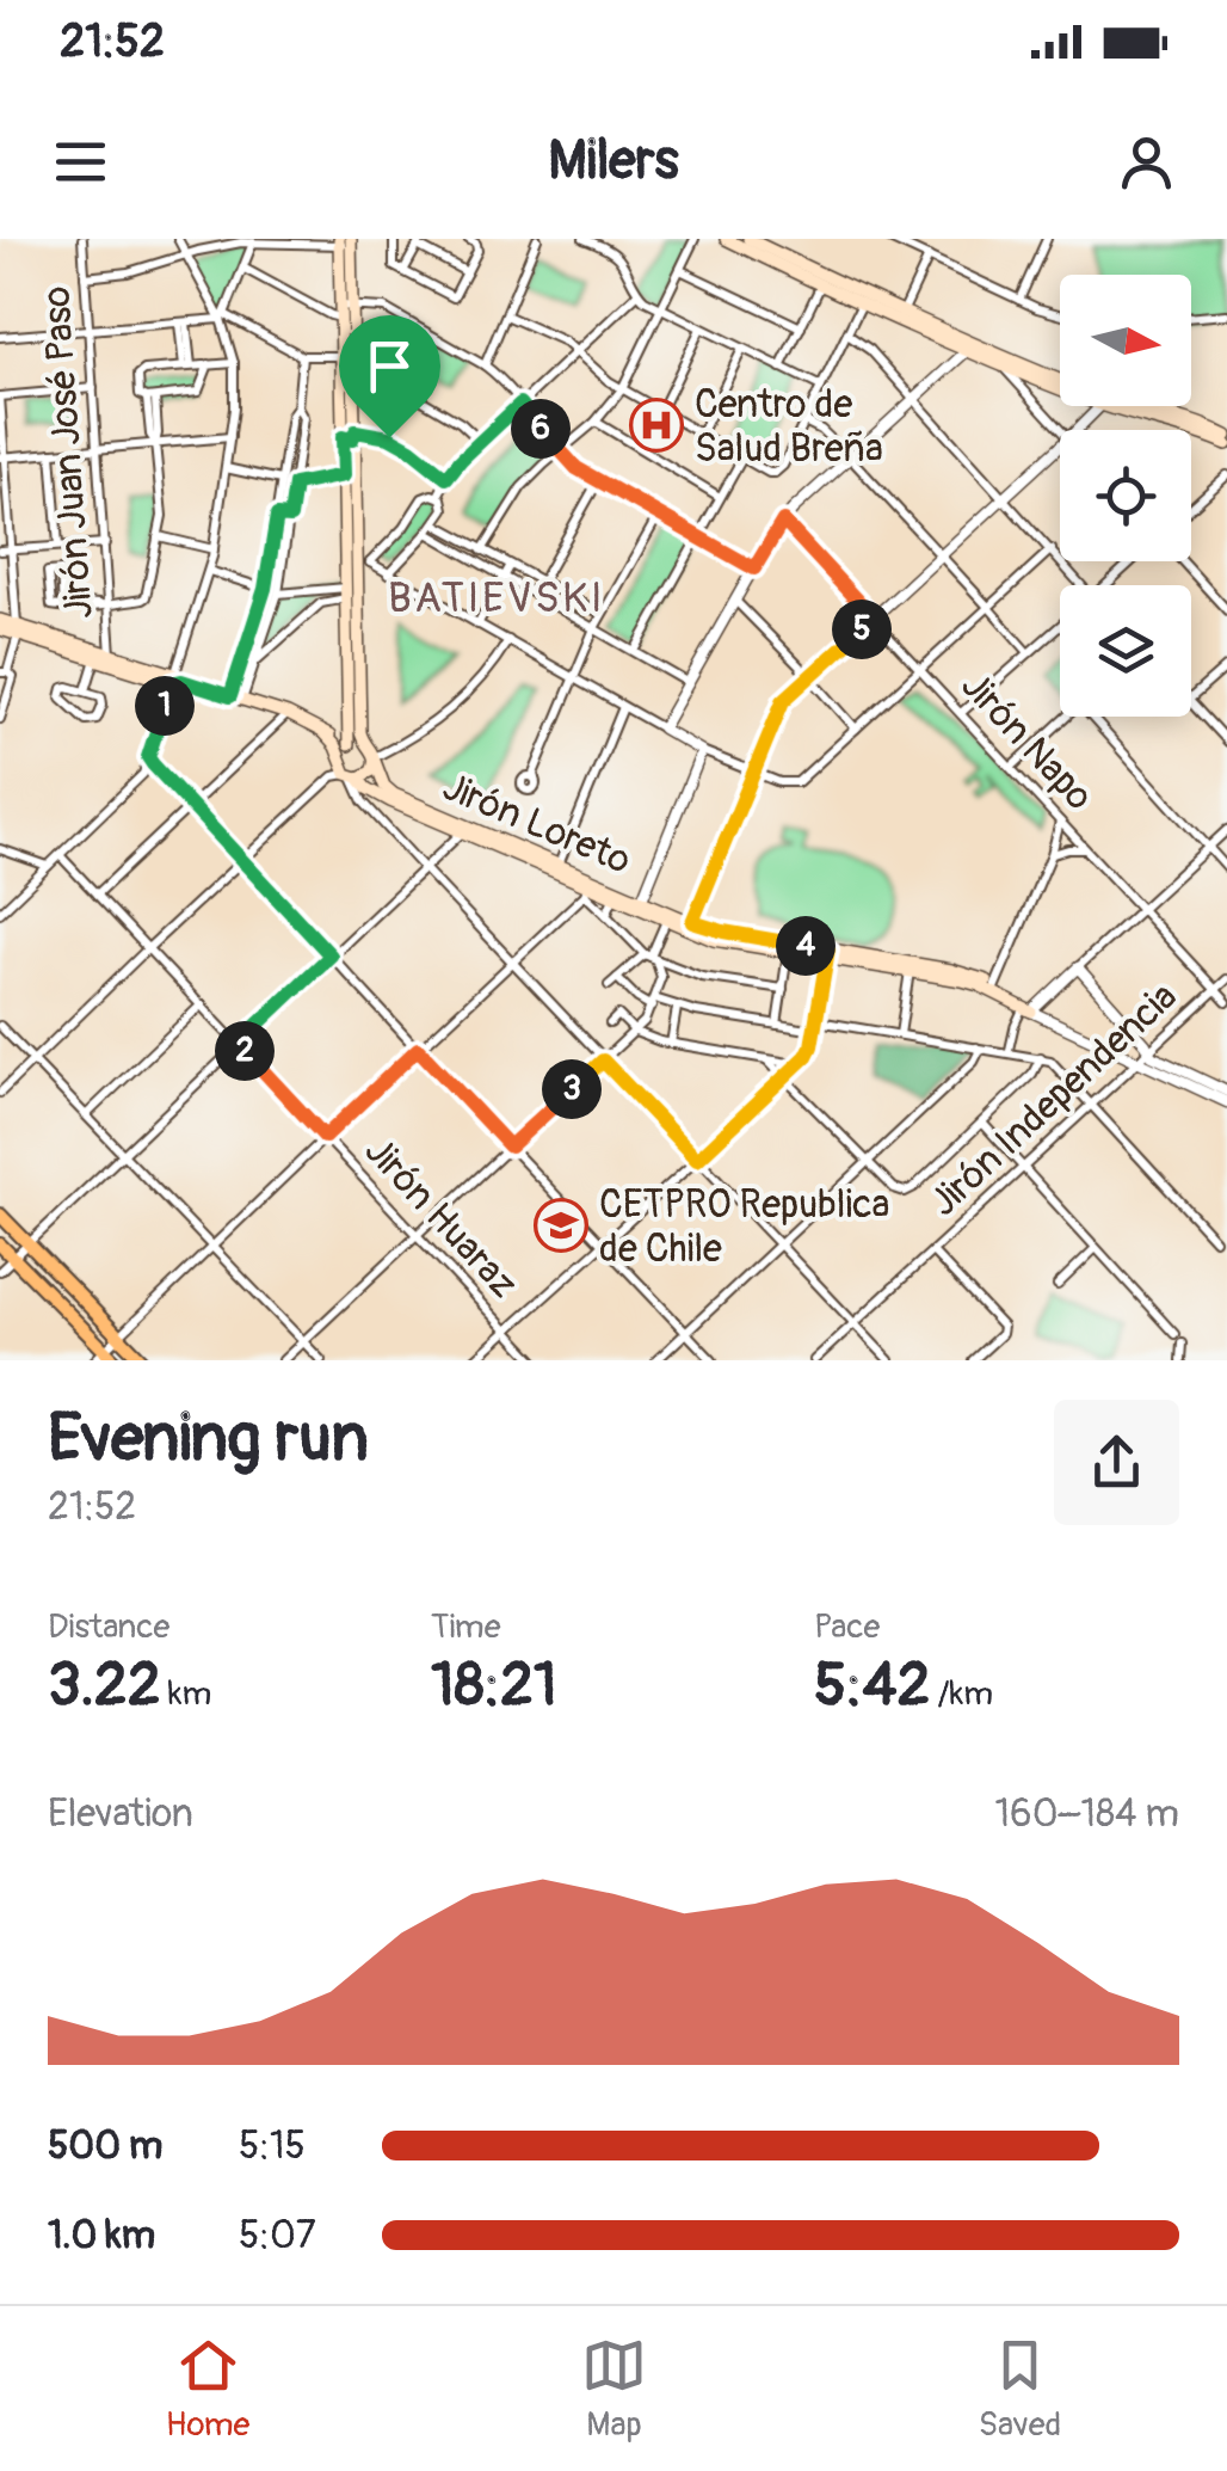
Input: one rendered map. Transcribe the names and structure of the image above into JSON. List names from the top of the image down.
{
  "streets": {
    "main road": ["Jirón Loreto"],
    "street": [
      "Jirón Juan José Paso",
      "Jirón Napo",
      "Jirón Independencia",
      "Jirón Huaraz"
    ]
  },
  "crossings": [
    ["Jirón Napo", "Jirón Independencia"]
  ],
  "districts": ["BATIEVSKI"],
  "places": {
    "hospital": ["Centro de Salud Breña"],
    "school or university": ["CETPRO Republica de Chile"]
  },
  "north": "right",
  "page": {
    "status": "21:52",
    "header": "Milers",
    "pins": [
      "6",
      "5",
      "1",
      "4",
      "2",
      "3"
    ],
    "heading": ["Evening run", "21:52"],
    "stats": [
      ["Distance", "3.22 km"],
      ["Time", "18:21"],
      ["Pace", "5:42 /km"]
    ],
    "chart": ["Elevation", "160–184 m"],
    "list": [
      {
        "name": "500 m",
        "note": "5:15"
      },
      {
        "name": "1.0 km",
        "note": "5:07"
      }
    ],
    "tabs": ["Home", "Map", "Saved"]
  }
}
